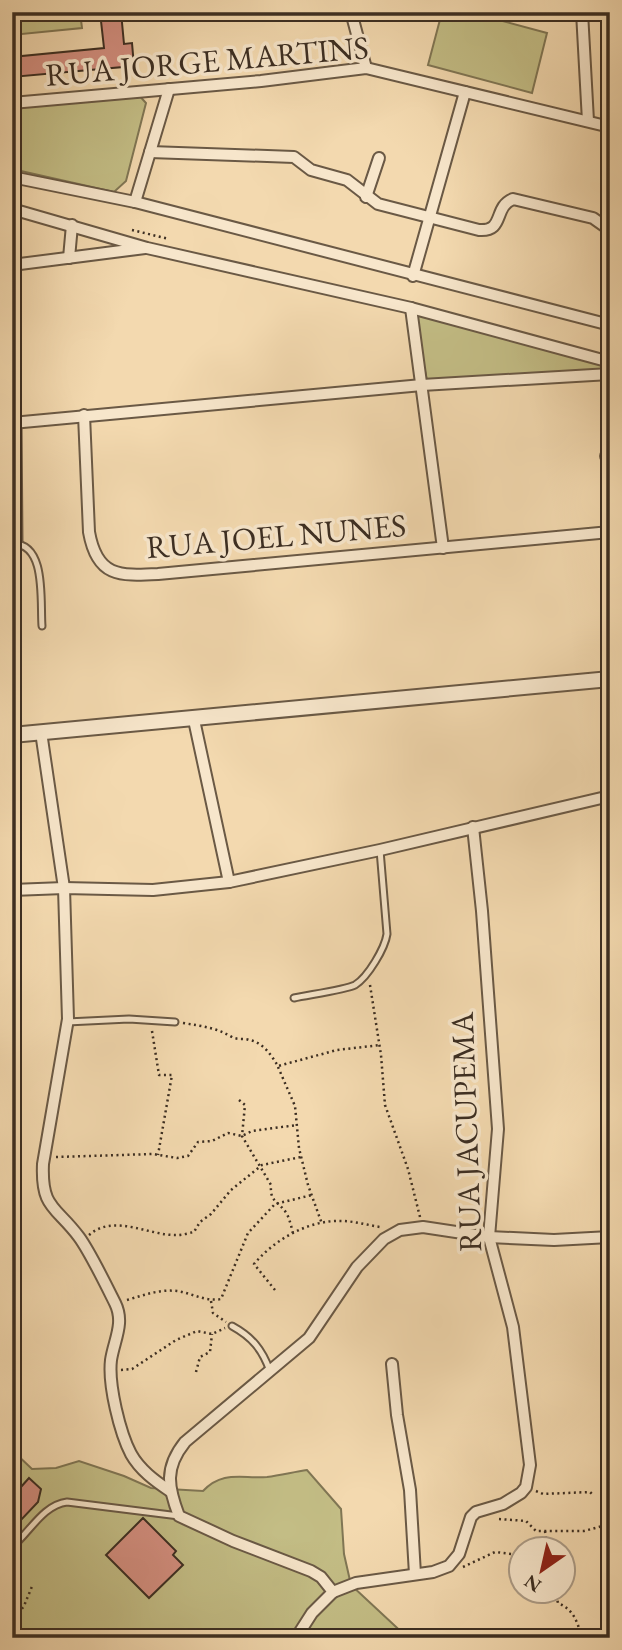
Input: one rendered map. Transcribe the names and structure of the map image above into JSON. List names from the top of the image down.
{
  "streets": {
    "street": ["RUA JORGE MARTINS", "RUA JOEL NUNES", "RUA JACUPEMA"]
  },
  "north": "bottom left"
}
